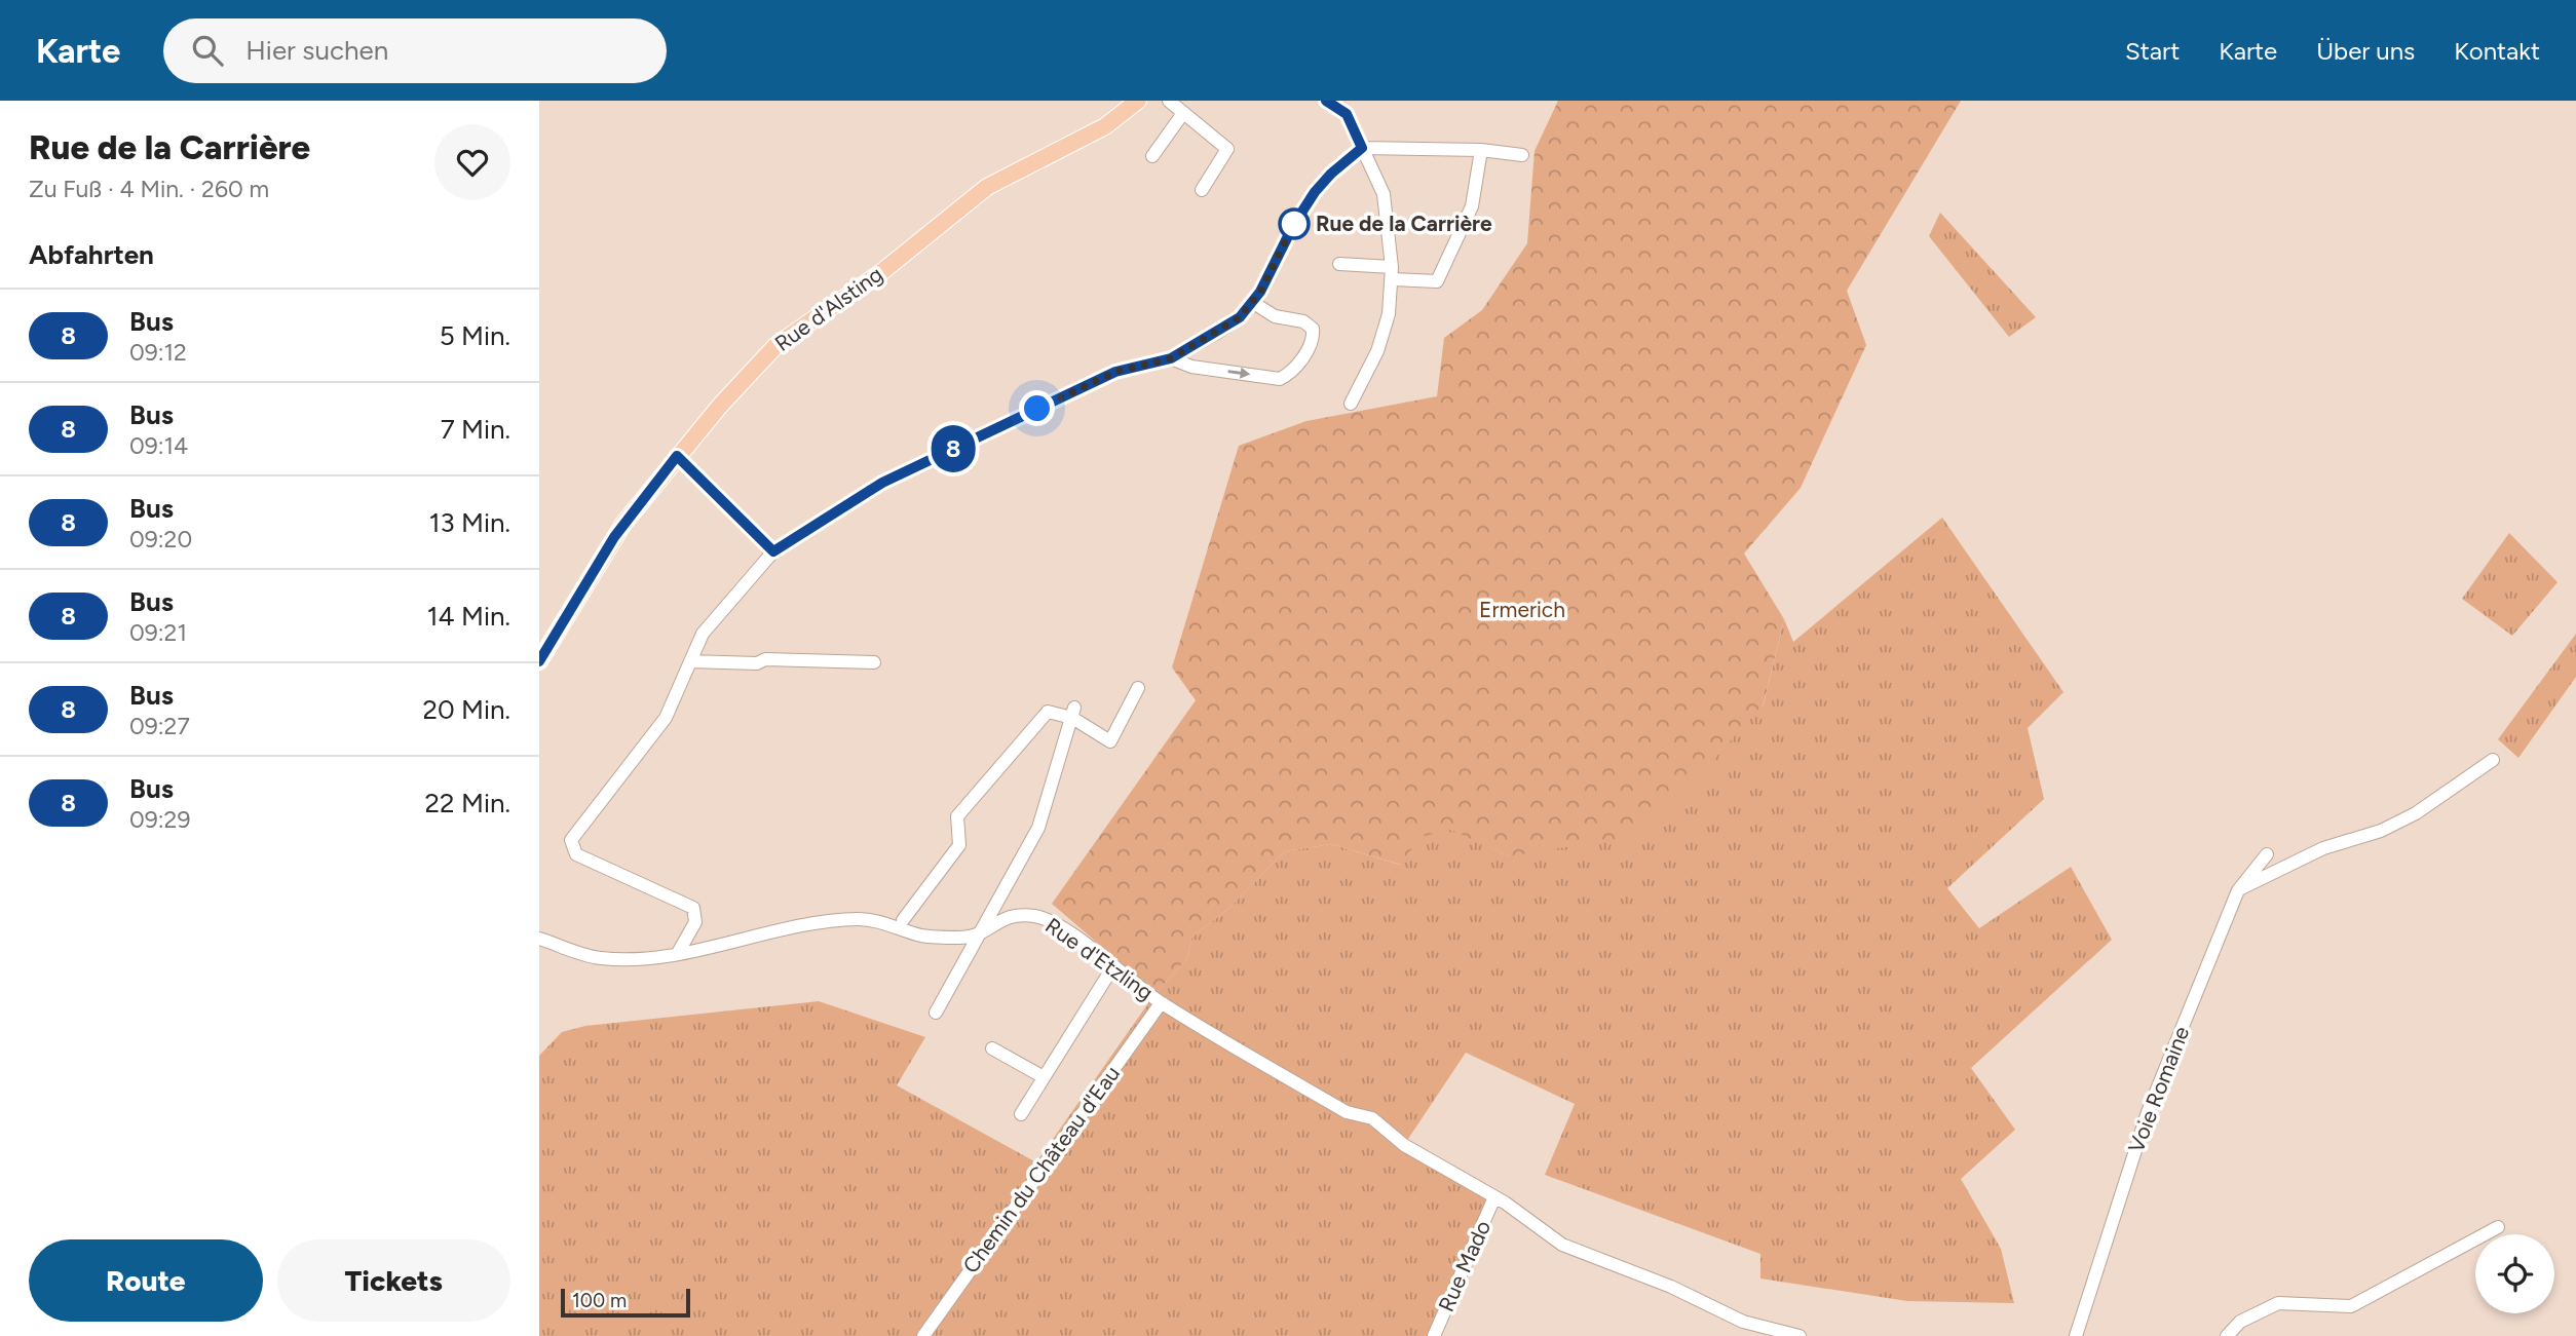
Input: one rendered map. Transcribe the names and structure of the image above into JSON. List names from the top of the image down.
{
  "streets": {
    "main road": ["Rue d'Alsting"],
    "street": [
      "Rue d'Etzling",
      "Voie Romaine",
      "Chemin du Château d'Eau",
      "Rue Mado"
    ]
  },
  "crossings": [
    ["Rue d'Etzling", "Chemin du Château d'Eau"],
    ["Rue d'Etzling", "Rue Mado"]
  ],
  "parks": ["Ermerich"],
  "places": ["Rue de la Carrière"],
  "lines": ["bus line 8"],
  "scale_bar": "100 m",
  "page": {
    "header": "Karte",
    "search": "Hier suchen",
    "nav": [
      "Start",
      "Karte",
      "Über uns",
      "Kontakt"
    ],
    "heading": [
      ["Rue de la Carrière", "Zu Fuß · 4 Min. · 260 m"],
      "Abfahrten"
    ],
    "on_map": "8",
    "list": [
      {
        "mark": "8",
        "name": "Bus",
        "note": "09:12",
        "value": "5 Min."
      },
      {
        "mark": "8",
        "name": "Bus",
        "note": "09:14",
        "value": "7 Min."
      },
      {
        "mark": "8",
        "name": "Bus",
        "note": "09:20",
        "value": "13 Min."
      },
      {
        "mark": "8",
        "name": "Bus",
        "note": "09:21",
        "value": "14 Min."
      },
      {
        "mark": "8",
        "name": "Bus",
        "note": "09:27",
        "value": "20 Min."
      },
      {
        "mark": "8",
        "name": "Bus",
        "note": "09:29",
        "value": "22 Min."
      }
    ],
    "buttons": ["Route", "Tickets"],
    "scale": "100 m"
  }
}
